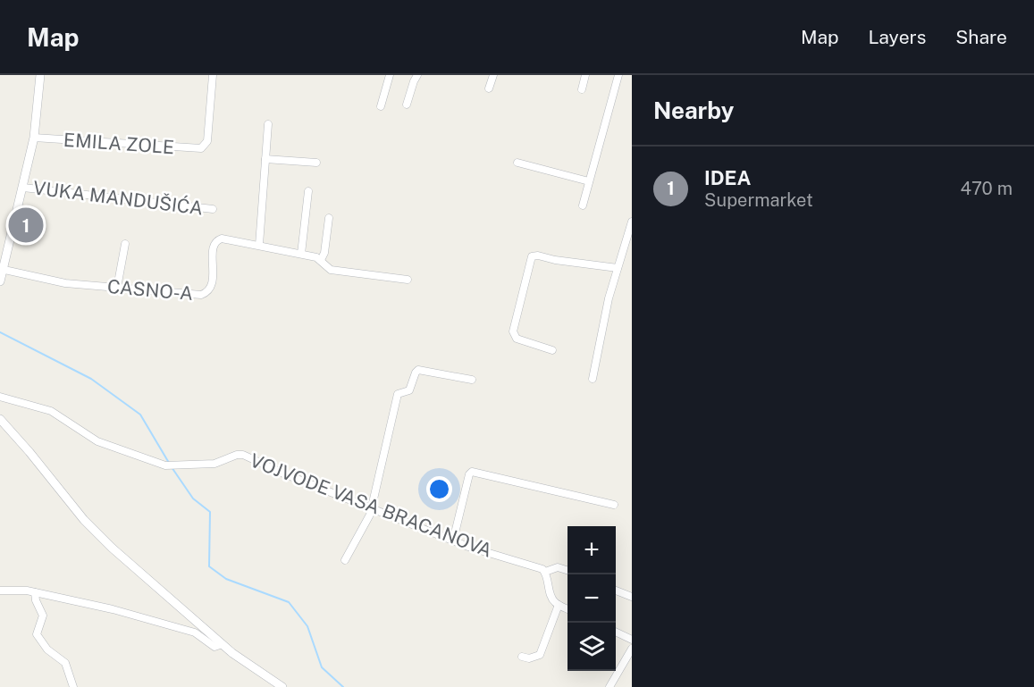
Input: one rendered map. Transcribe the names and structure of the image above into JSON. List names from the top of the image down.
{
  "streets": {
    "street": [
      "EMILA ZOLE",
      "VUKA MANDUŠIĆA",
      "CASNO-A",
      "VOJVODE VASA BRACANOVA"
    ]
  },
  "page": {
    "header": "Map",
    "nav": ["Map", "Layers", "Share"],
    "heading": "Nearby",
    "list": [
      {
        "mark": "1",
        "name": "IDEA",
        "note": "Supermarket",
        "value": "470 m"
      }
    ],
    "pins": "1",
    "map_buttons": ["+", "−"]
  }
}
